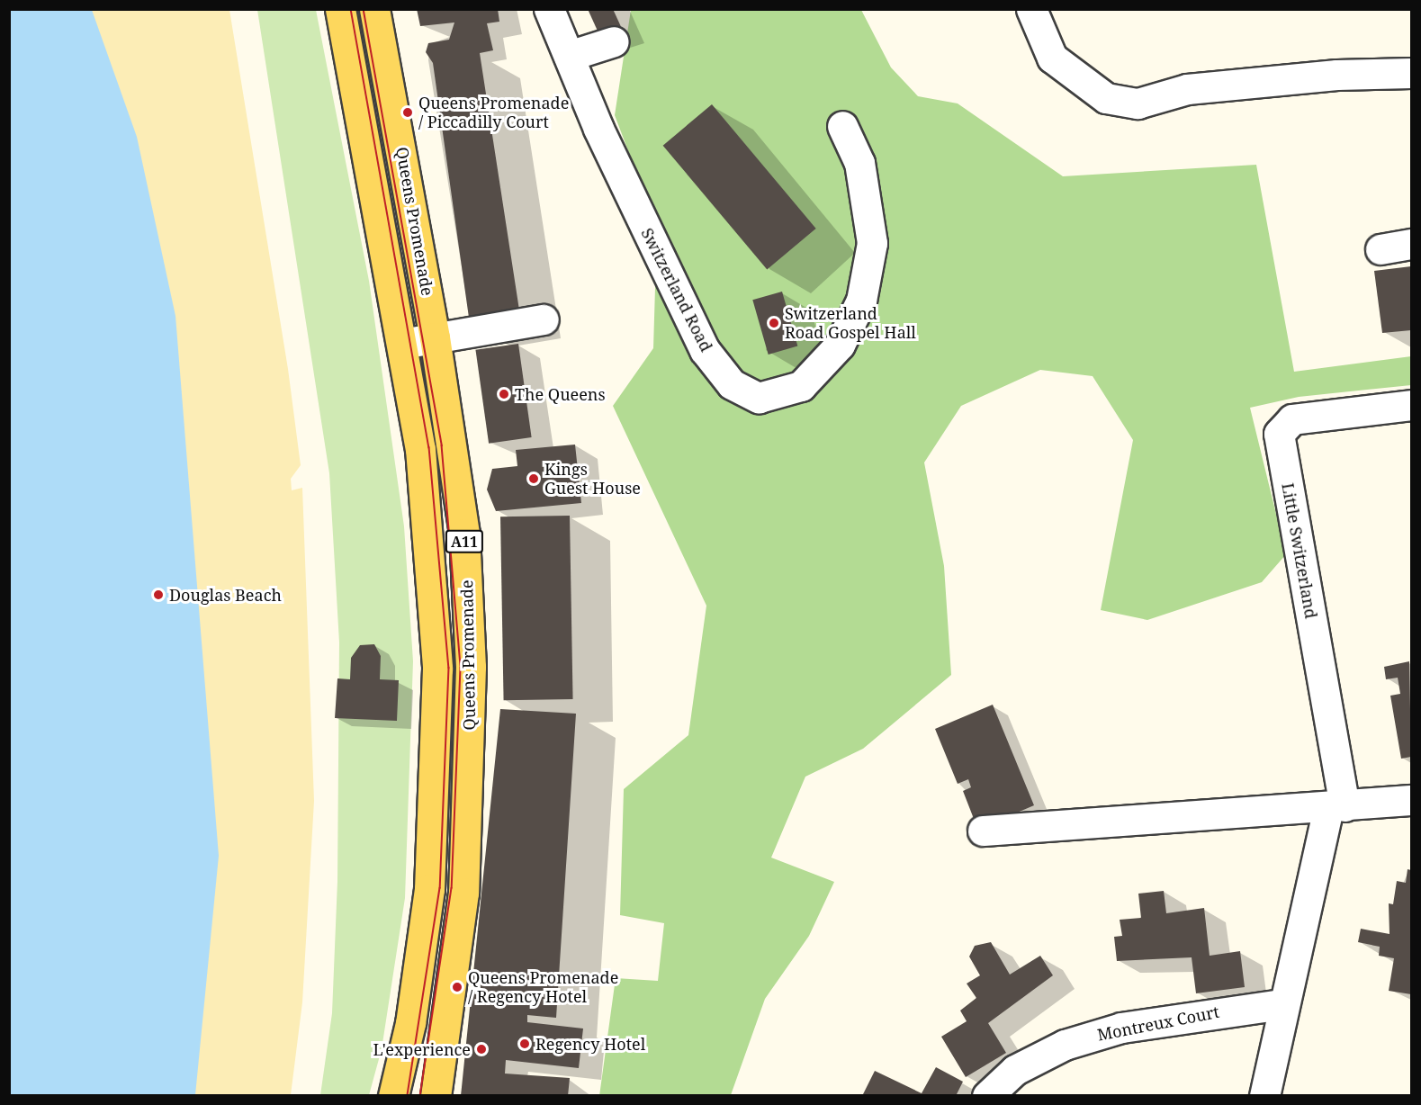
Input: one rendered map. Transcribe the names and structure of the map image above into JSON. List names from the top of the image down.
{
  "streets": {
    "main road": ["Queens Promenade", "A11"],
    "street": ["Switzerland Road", "Little Switzerland", "Montreux Court"]
  },
  "places": [
    "Queens Promenade / Piccadilly Court",
    "Switzerland Road Gospel Hall",
    "The Queens",
    "Kings Guest House",
    "Douglas Beach",
    "Queens Promenade / Regency Hotel",
    "Regency Hotel",
    "L'experience"
  ]
}
